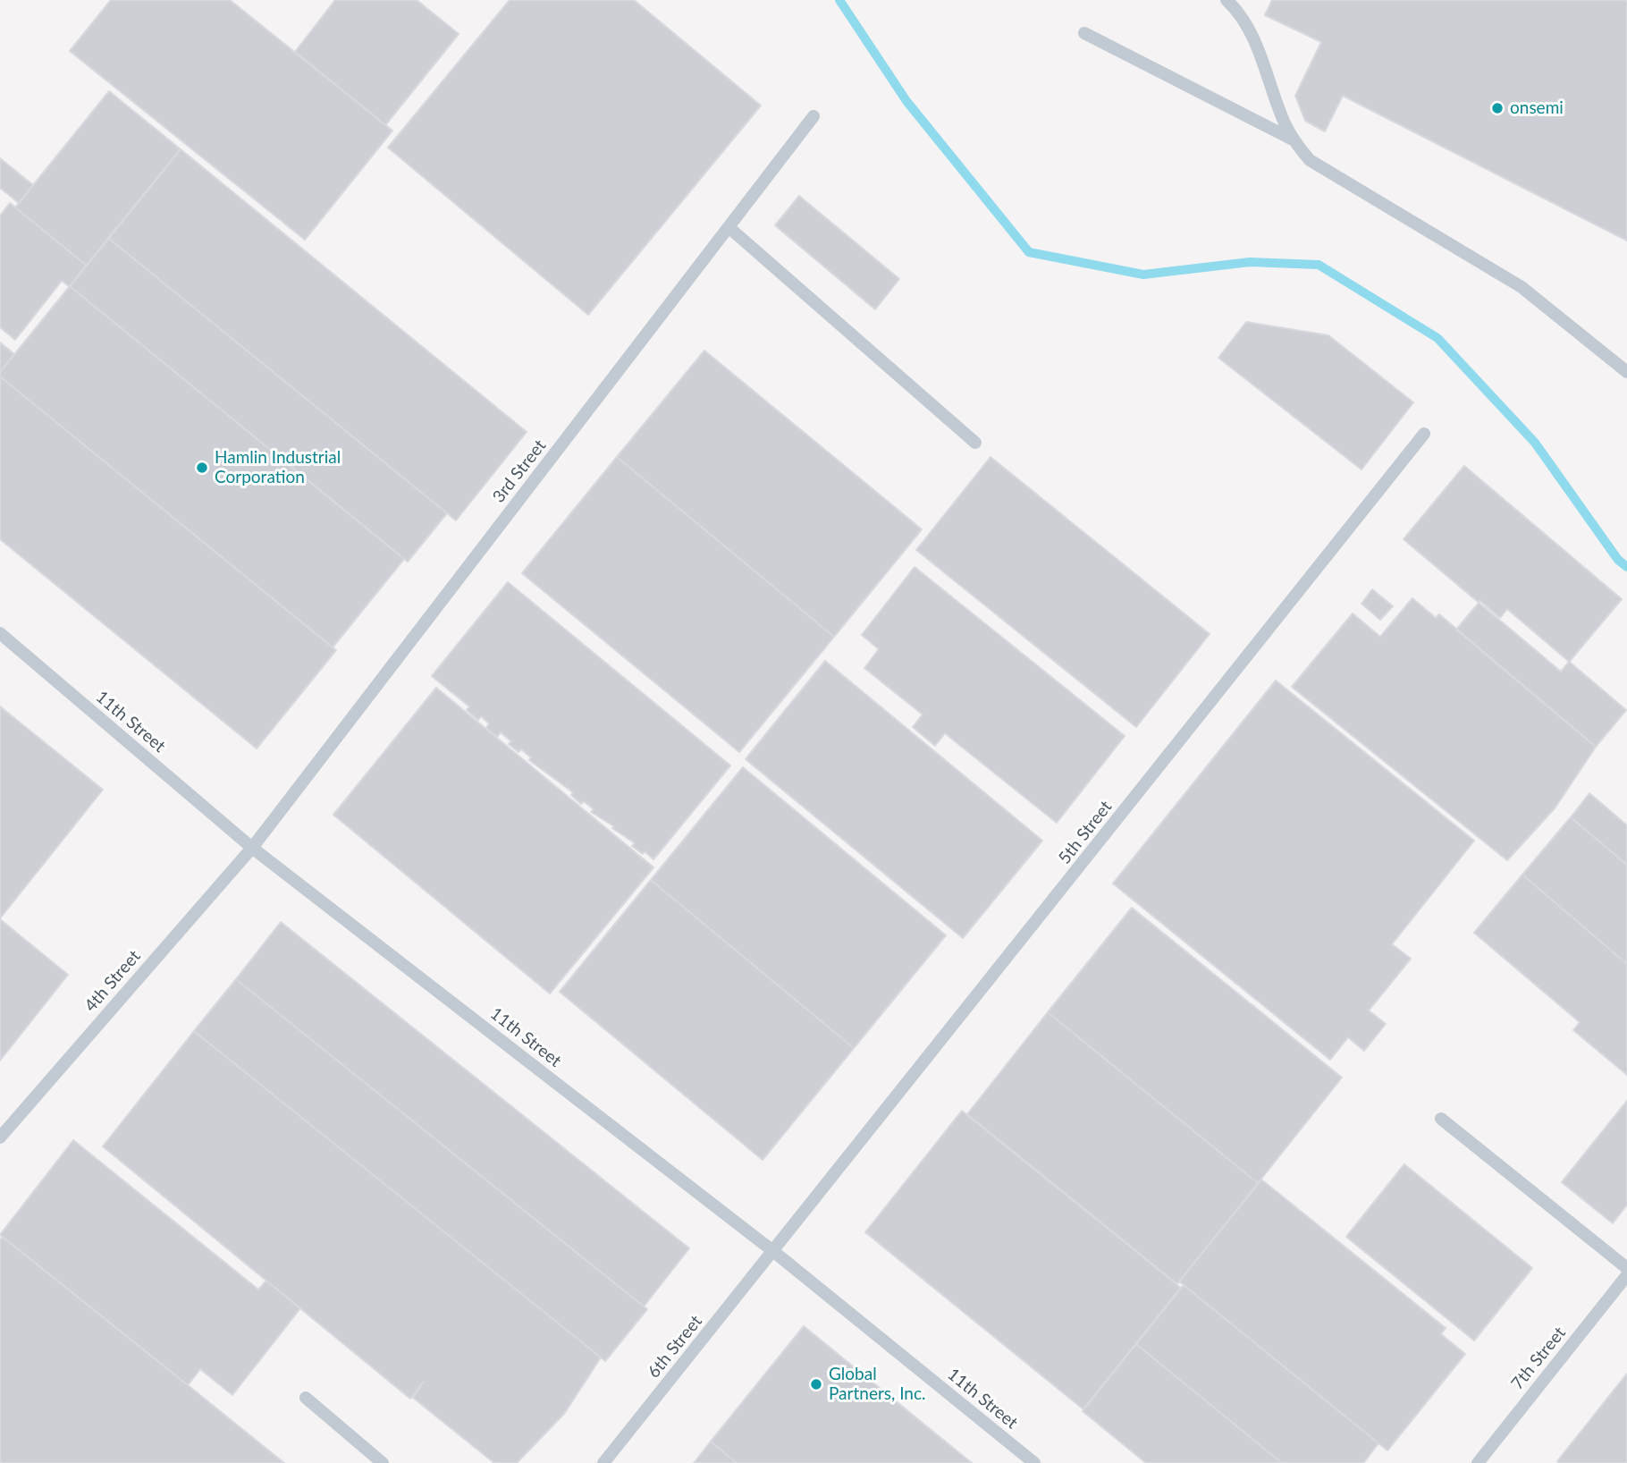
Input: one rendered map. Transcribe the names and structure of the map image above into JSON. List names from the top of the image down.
{
  "streets": {
    "lane": [
      "3rd Street",
      "11th Street",
      "5th Street",
      "4th Street",
      "6th Street",
      "7th Street"
    ]
  },
  "crossings": [
    ["3rd Street", "11th Street"],
    ["3rd Street", "4th Street"],
    ["11th Street", "5th Street"],
    ["11th Street", "4th Street"],
    ["11th Street", "6th Street"],
    ["5th Street", "6th Street"]
  ],
  "places": ["onsemi", "Hamlin Industrial Corporation", "Global Partners, Inc."]
}
